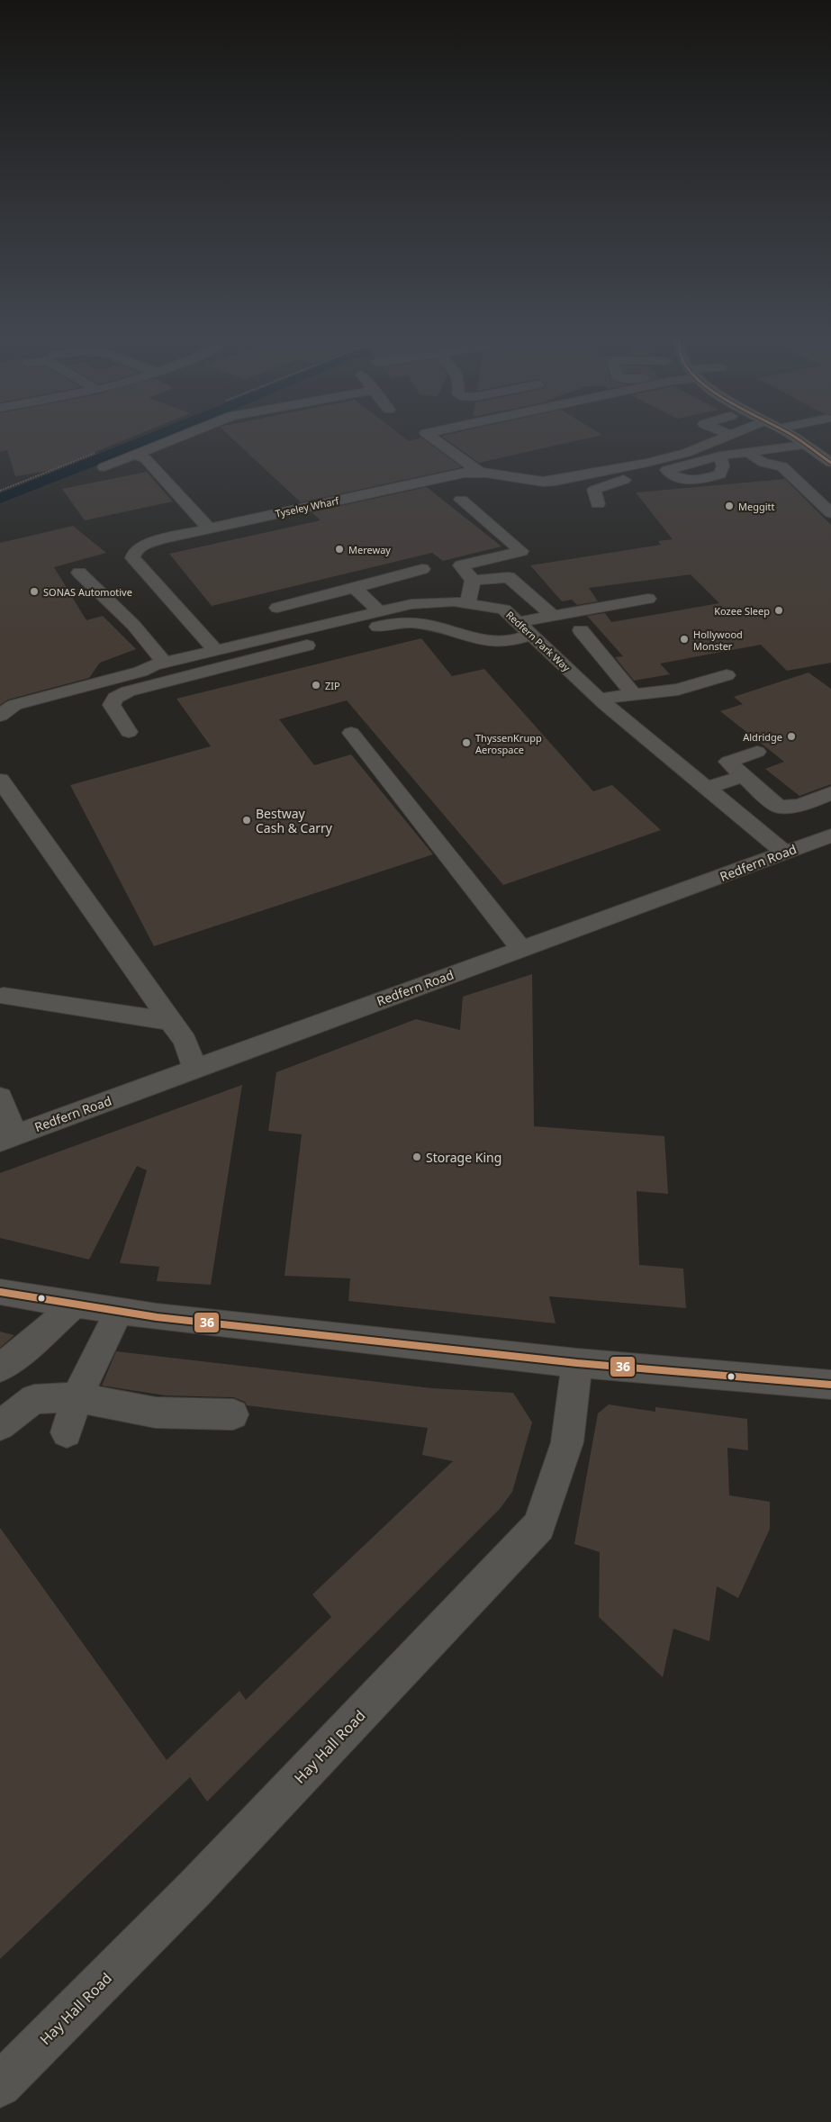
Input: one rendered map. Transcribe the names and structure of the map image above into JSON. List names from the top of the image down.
{
  "streets": {
    "street": [
      "Tyseley Wharf",
      "Redfern Park Way",
      "Redfern Road",
      "Hay Hall Road"
    ]
  },
  "crossings": [
    ["Tyseley Wharf", "Redfern Park Way"],
    ["Redfern Park Way", "Redfern Road"]
  ],
  "places": [
    "Meggitt",
    "Mereway",
    "SONAS Automotive",
    "Kozee Sleep",
    "Hollywood Monster",
    "ZIP",
    "Aldridge",
    "ThyssenKrupp Aerospace",
    "Bestway Cash & Carry",
    "Storage King"
  ],
  "lines": ["transit line 36"]
}
